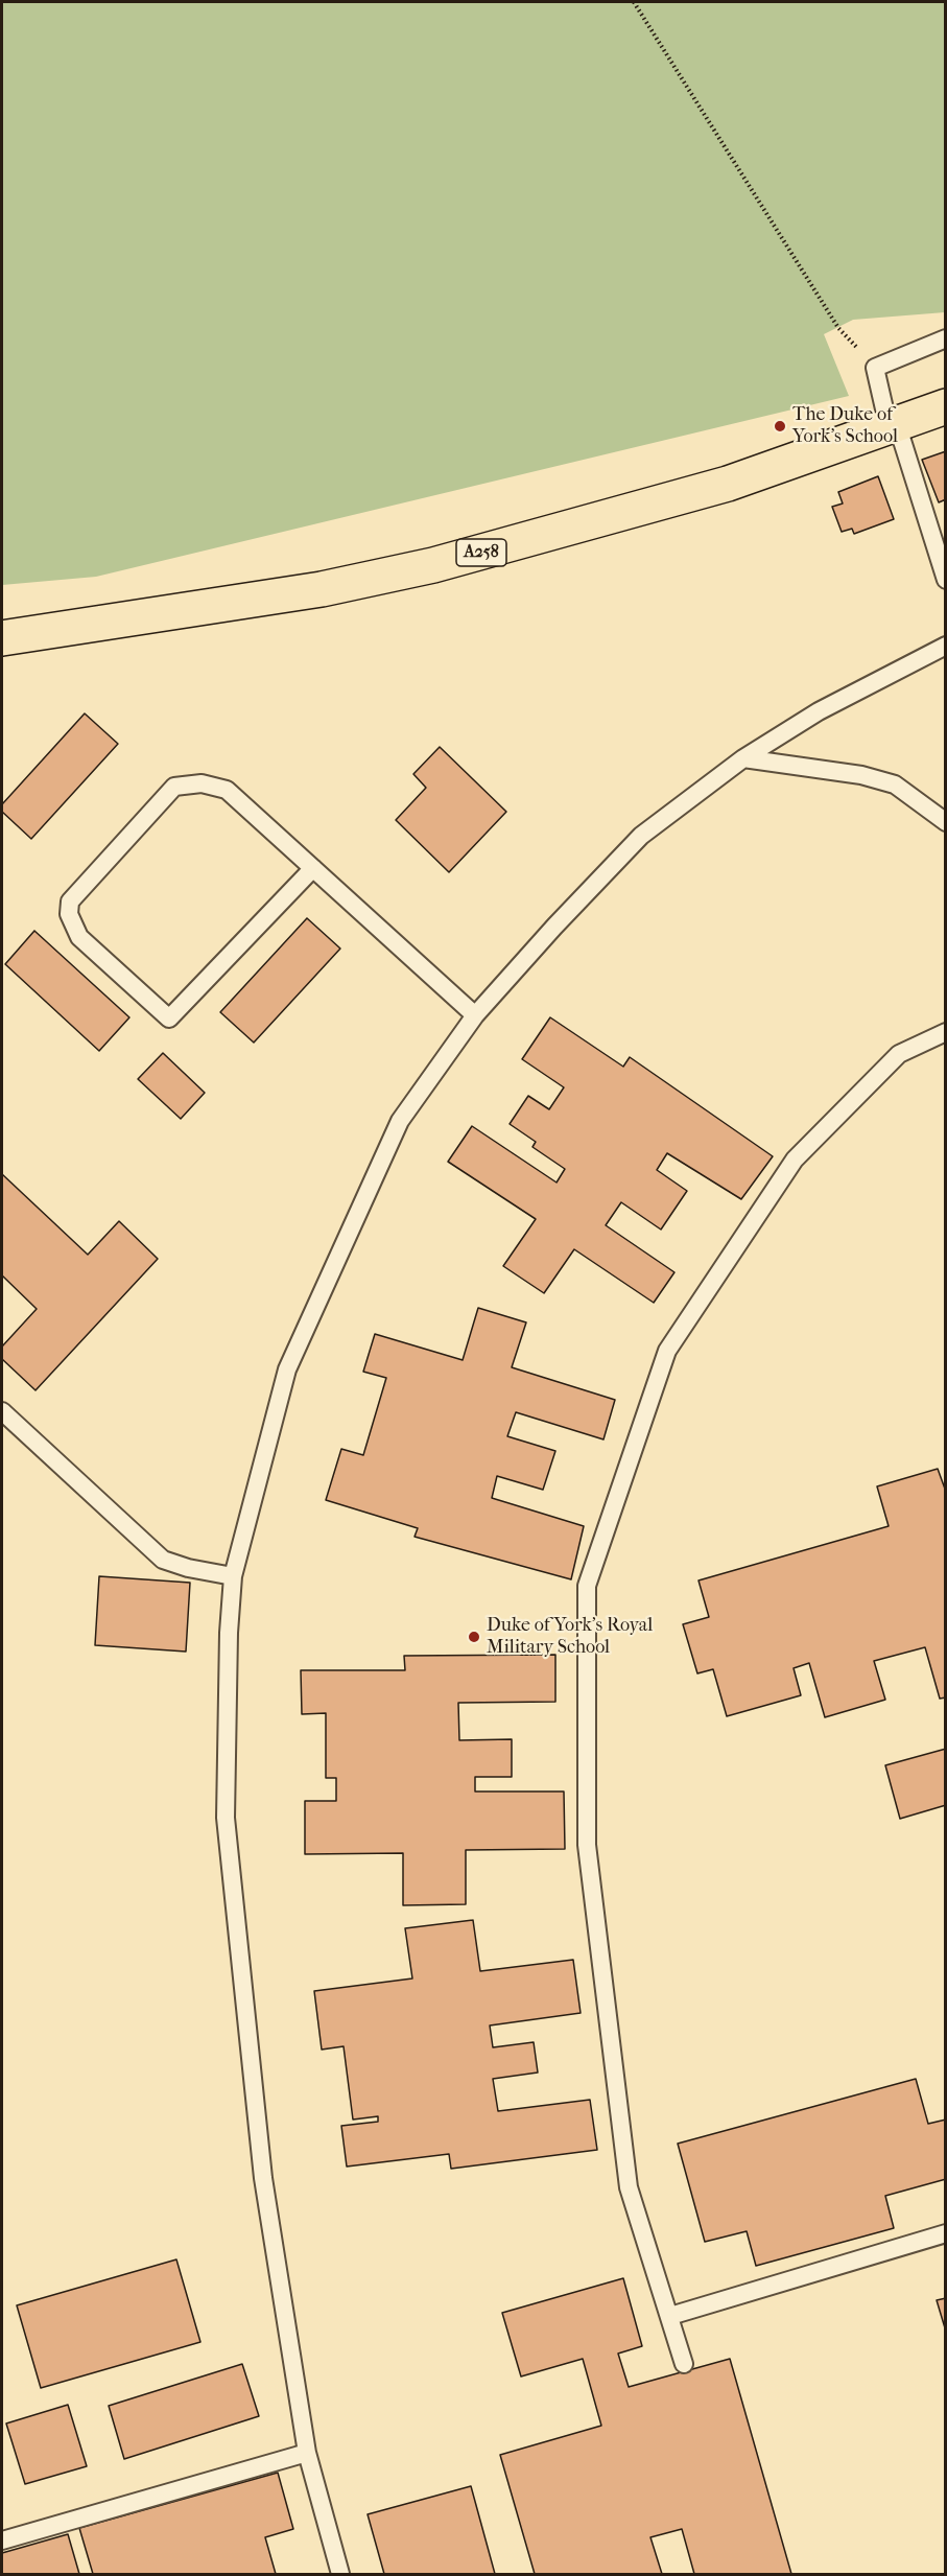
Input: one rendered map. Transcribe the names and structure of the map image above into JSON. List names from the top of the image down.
{
  "streets": {
    "main road": ["A258"]
  },
  "places": ["The Duke of York's School", "Duke of York's Royal Military School"]
}
